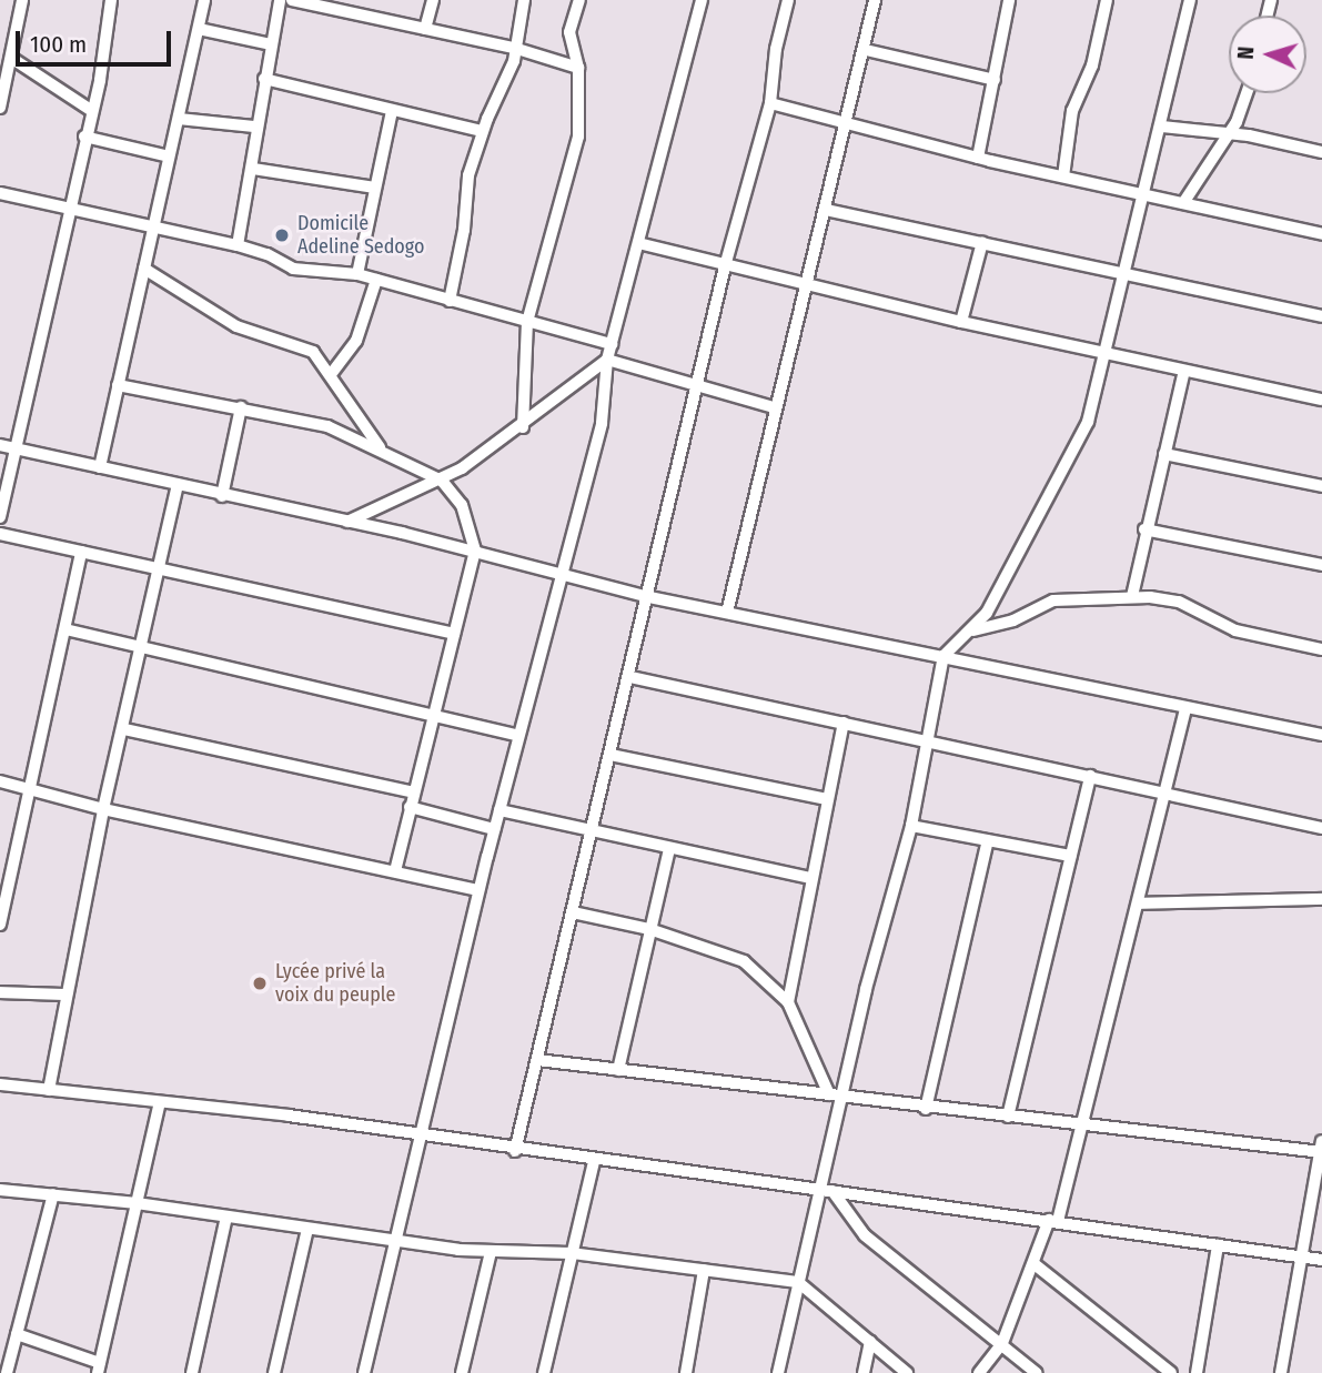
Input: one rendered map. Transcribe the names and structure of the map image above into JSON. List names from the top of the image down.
{
  "places": ["Domicile Adeline Sedogo", "Lycée privé la voix du peuple"],
  "scale_bar": "100 m",
  "north": "left"
}
